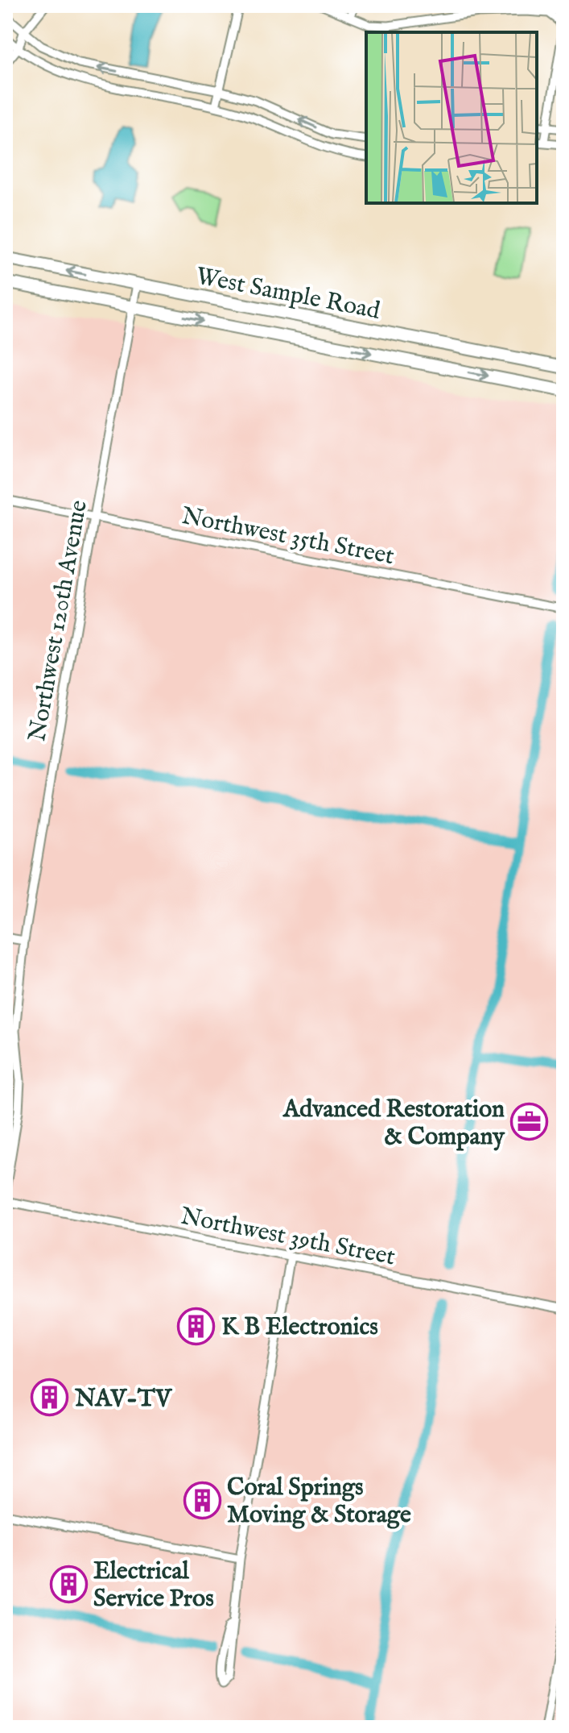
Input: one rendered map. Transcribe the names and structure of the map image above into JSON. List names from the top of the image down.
{
  "streets": {
    "main road": ["West Sample Road"],
    "street": ["Northwest 35th Street", "Northwest 120th Avenue", "Northwest 39th Street"]
  },
  "crossings": [
    ["West Sample Road", "Northwest 120th Avenue"],
    ["Northwest 35th Street", "Northwest 120th Avenue"]
  ],
  "places": {
    "office": ["Advanced Restoration & Company"],
    "building": [
      "K B Electronics",
      "NAV-TV",
      "Coral Springs Moving & Storage",
      "Electrical Service Pros"
    ]
  }
}
